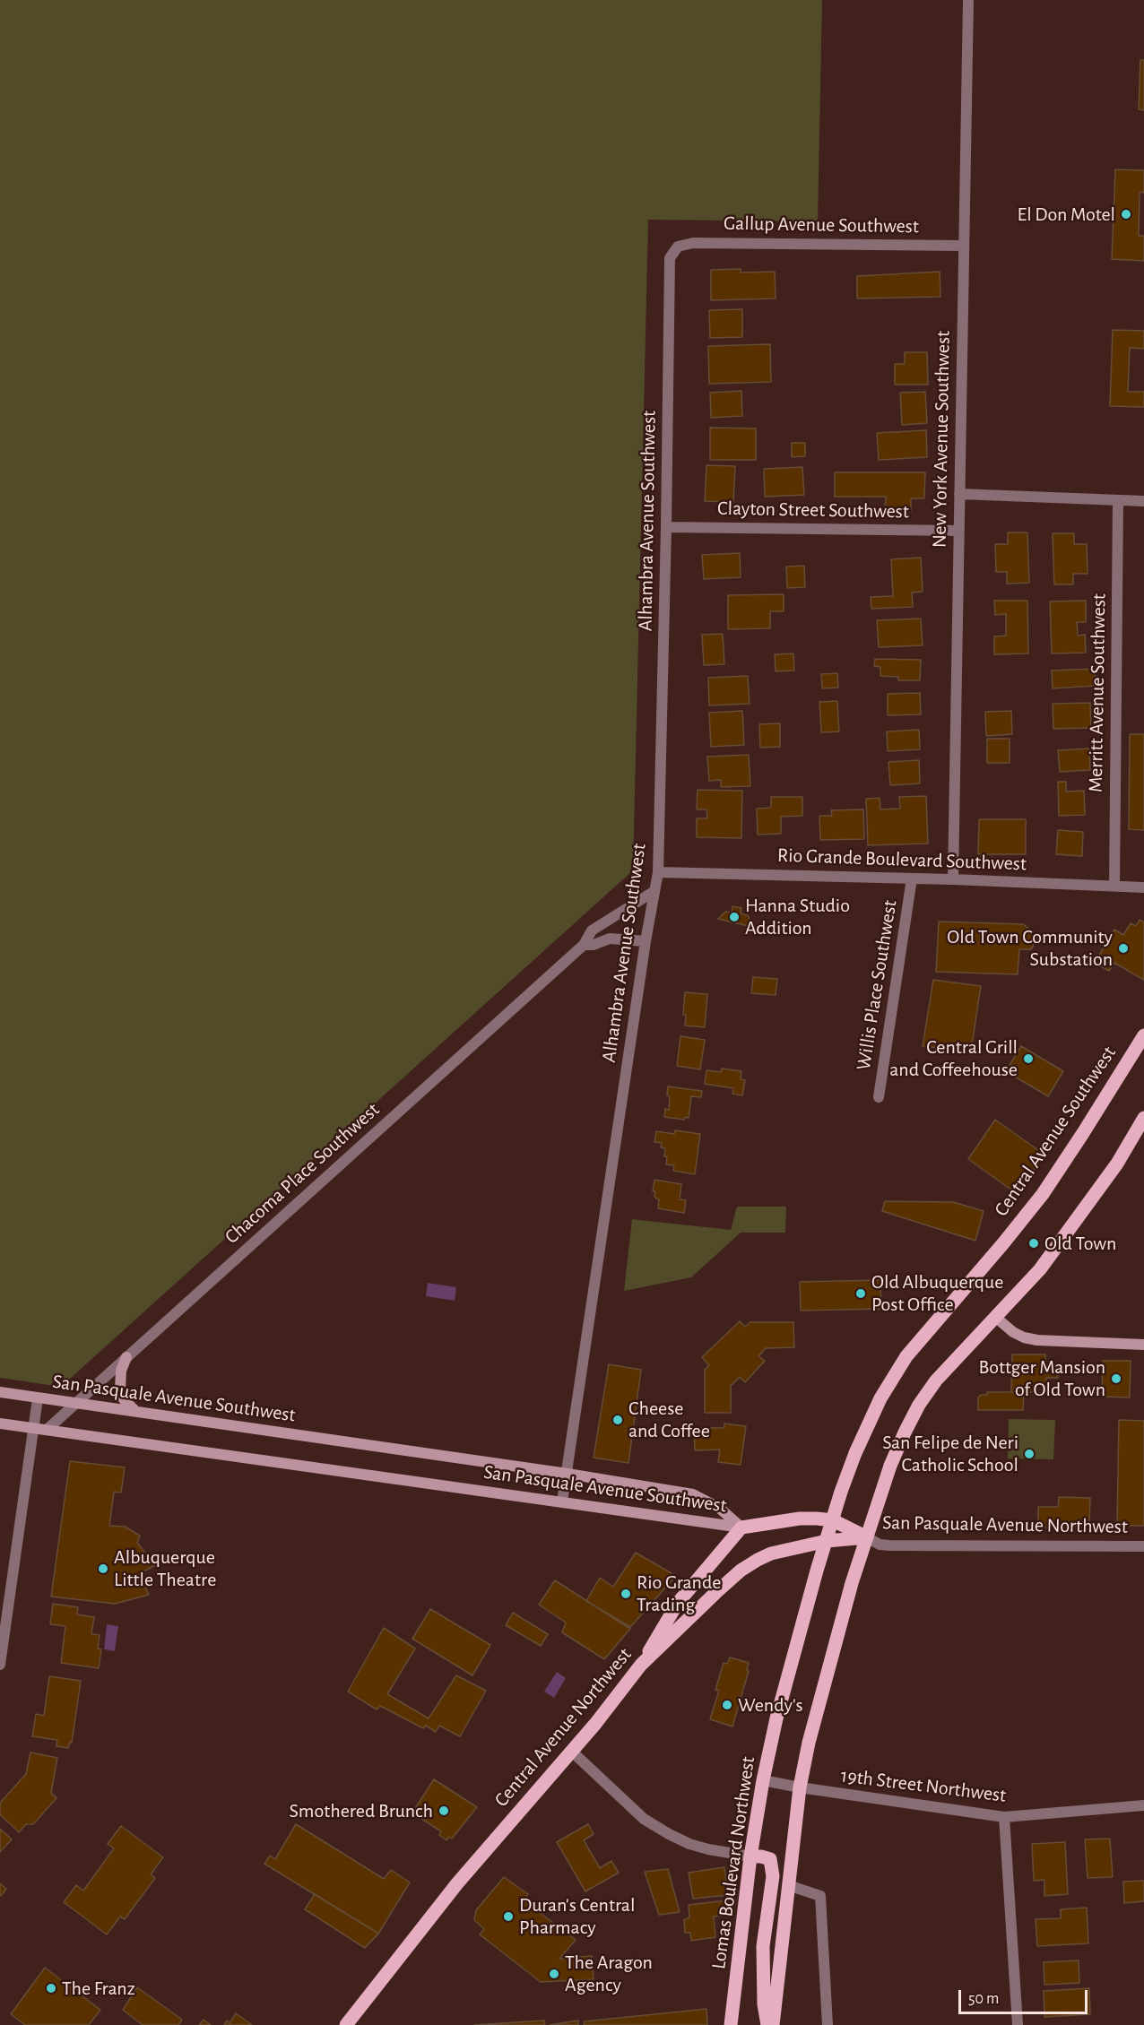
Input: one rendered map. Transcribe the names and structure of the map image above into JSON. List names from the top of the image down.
{
  "streets": {
    "main road": ["Central Avenue Southwest", "Central Avenue Northwest", "Lomas Boulevard Northwest"],
    "street": [
      "Gallup Avenue Southwest",
      "New York Avenue Southwest",
      "Clayton Street Southwest",
      "Alhambra Avenue Southwest",
      "Merritt Avenue Southwest",
      "Rio Grande Boulevard Southwest",
      "Willis Place Southwest",
      "Chacoma Place Southwest",
      "San Pasquale Avenue Southwest",
      "San Pasquale Avenue Northwest",
      "19th Street Northwest"
    ]
  },
  "crossings": [
    ["Gallup Avenue Southwest", "New York Avenue Southwest"],
    ["Gallup Avenue Southwest", "Alhambra Avenue Southwest"],
    ["New York Avenue Southwest", "Clayton Street Southwest"],
    ["New York Avenue Southwest", "Rio Grande Boulevard Southwest"],
    ["Clayton Street Southwest", "Alhambra Avenue Southwest"],
    ["Alhambra Avenue Southwest", "Rio Grande Boulevard Southwest"],
    ["Alhambra Avenue Southwest", "Chacoma Place Southwest"],
    ["Alhambra Avenue Southwest", "San Pasquale Avenue Southwest"],
    ["Merritt Avenue Southwest", "Rio Grande Boulevard Southwest"],
    ["Rio Grande Boulevard Southwest", "Willis Place Southwest"],
    ["Central Avenue Southwest", "Lomas Boulevard Northwest"],
    ["Chacoma Place Southwest", "San Pasquale Avenue Southwest"],
    ["San Pasquale Avenue Northwest", "Central Avenue Northwest"],
    ["Central Avenue Northwest", "Lomas Boulevard Northwest"],
    ["19th Street Northwest", "Lomas Boulevard Northwest"]
  ],
  "places": [
    "El Don Motel",
    "Hanna Studio Addition",
    "Old Town Community Substation",
    "Central Grill and Coffeehouse",
    "Old Town",
    "Old Albuquerque Post Office",
    "Bottger Mansion of Old Town",
    "Cheese and Coffee",
    "San Felipe de Neri Catholic School",
    "Albuquerque Little Theatre",
    "Rio Grande Trading",
    "Wendy's",
    "Smothered Brunch",
    "Duran's Central Pharmacy",
    "The Aragon Agency",
    "The Franz"
  ],
  "scale_bar": "50 m"
}
